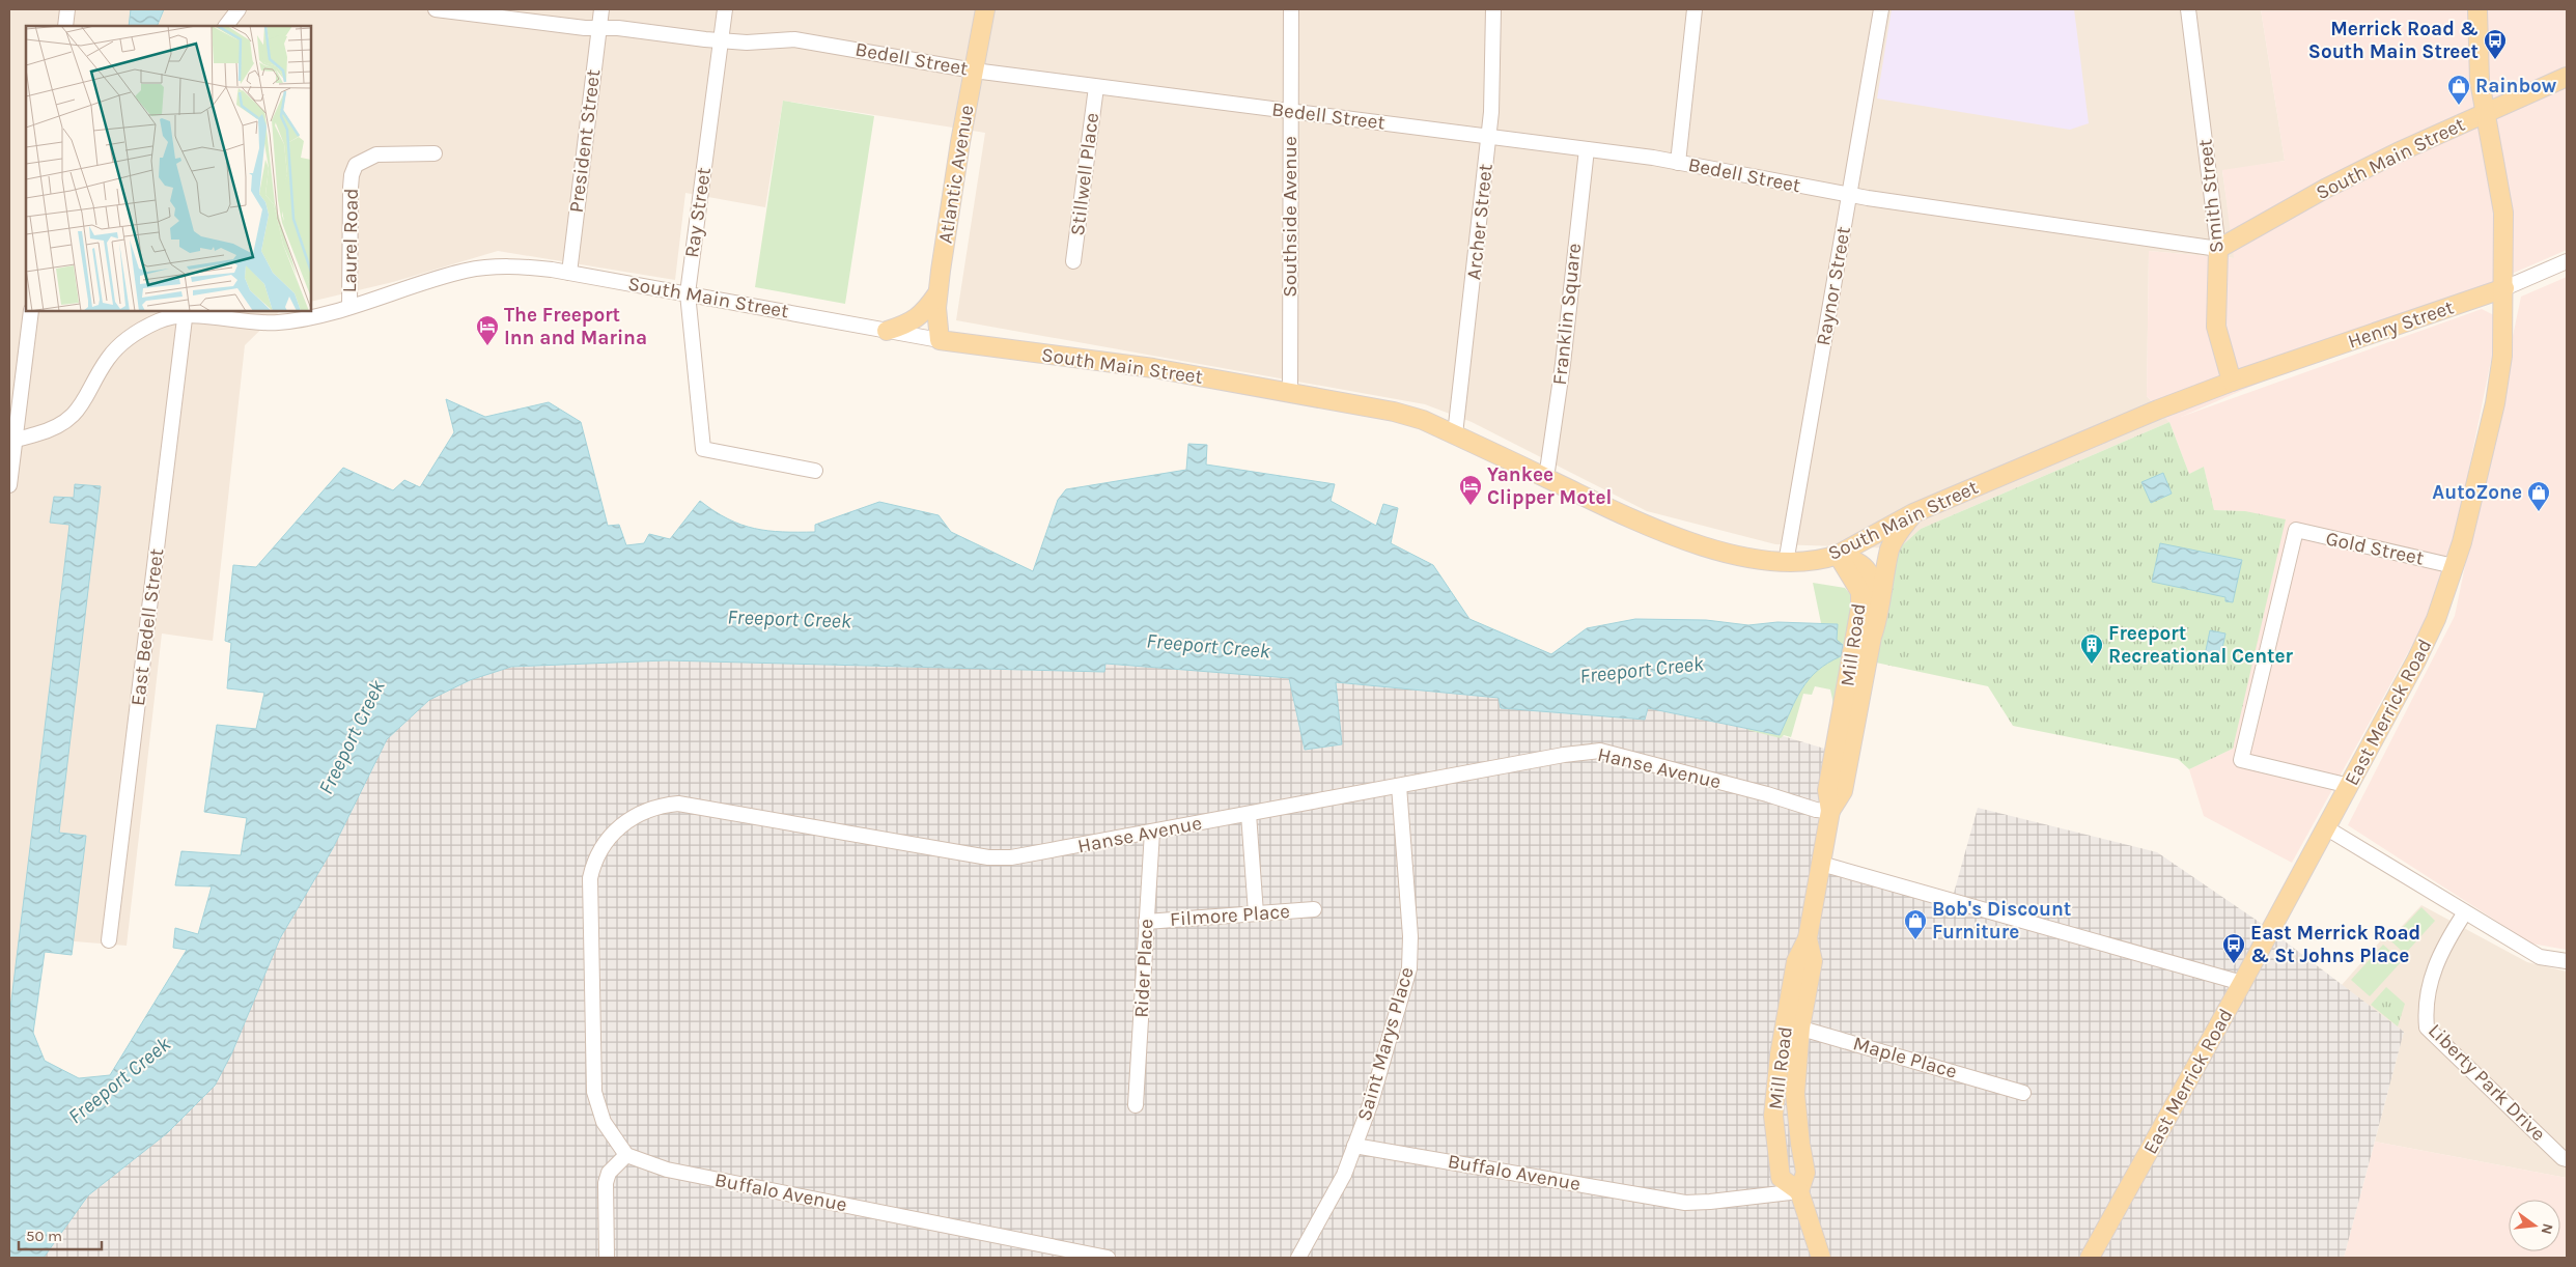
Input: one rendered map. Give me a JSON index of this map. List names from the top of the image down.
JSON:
{
  "streets": {
    "main road": [
      "South Main Street",
      "Atlantic Avenue",
      "Smith Street",
      "Henry Street",
      "Mill Road",
      "East Merrick Road"
    ],
    "street": [
      "Bedell Street",
      "President Street",
      "Stillwell Place",
      "Ray Street",
      "Southside Avenue",
      "Archer Street",
      "Laurel Road",
      "Raynor Street",
      "Franklin Square",
      "Gold Street",
      "East Bedell Street",
      "Hanse Avenue",
      "Filmore Place",
      "Rider Place",
      "Saint Marys Place",
      "Maple Place",
      "Liberty Park Drive",
      "Buffalo Avenue"
    ]
  },
  "crossings": [
    ["Bedell Street", "President Street"],
    ["Bedell Street", "South Main Street"],
    ["Bedell Street", "Atlantic Avenue"],
    ["Bedell Street", "Stillwell Place"],
    ["Bedell Street", "Smith Street"],
    ["Bedell Street", "Ray Street"],
    ["Bedell Street", "Southside Avenue"],
    ["Bedell Street", "Archer Street"],
    ["Bedell Street", "Raynor Street"],
    ["Bedell Street", "Franklin Square"],
    ["President Street", "South Main Street"],
    ["South Main Street", "Atlantic Avenue"],
    ["South Main Street", "Smith Street"],
    ["South Main Street", "Ray Street"],
    ["South Main Street", "Southside Avenue"],
    ["South Main Street", "Archer Street"],
    ["South Main Street", "Laurel Road"],
    ["South Main Street", "Raynor Street"],
    ["South Main Street", "Franklin Square"],
    ["South Main Street", "Henry Street"],
    ["South Main Street", "East Bedell Street"],
    ["South Main Street", "Mill Road"],
    ["South Main Street", "East Merrick Road"],
    ["Smith Street", "Henry Street"],
    ["Henry Street", "East Merrick Road"],
    ["Gold Street", "East Merrick Road"],
    ["Mill Road", "Hanse Avenue"],
    ["Mill Road", "Maple Place"],
    ["Mill Road", "Buffalo Avenue"],
    ["Hanse Avenue", "Rider Place"],
    ["Hanse Avenue", "Saint Marys Place"],
    ["Hanse Avenue", "Buffalo Avenue"],
    ["Filmore Place", "Rider Place"],
    ["Saint Marys Place", "Buffalo Avenue"]
  ],
  "water": ["Freeport Creek"],
  "places": {
    "bus stop": ["Merrick Road & South Main Street", "East Merrick Road & St Johns Place"],
    "shop": ["Rainbow", "AutoZone", "Bob's Discount Furniture"],
    "hotel": ["The Freeport Inn and Marina", "Yankee Clipper Motel"],
    "building": ["Freeport Recreational Center"]
  },
  "scale_bar": "50 m",
  "north": "right"
}
